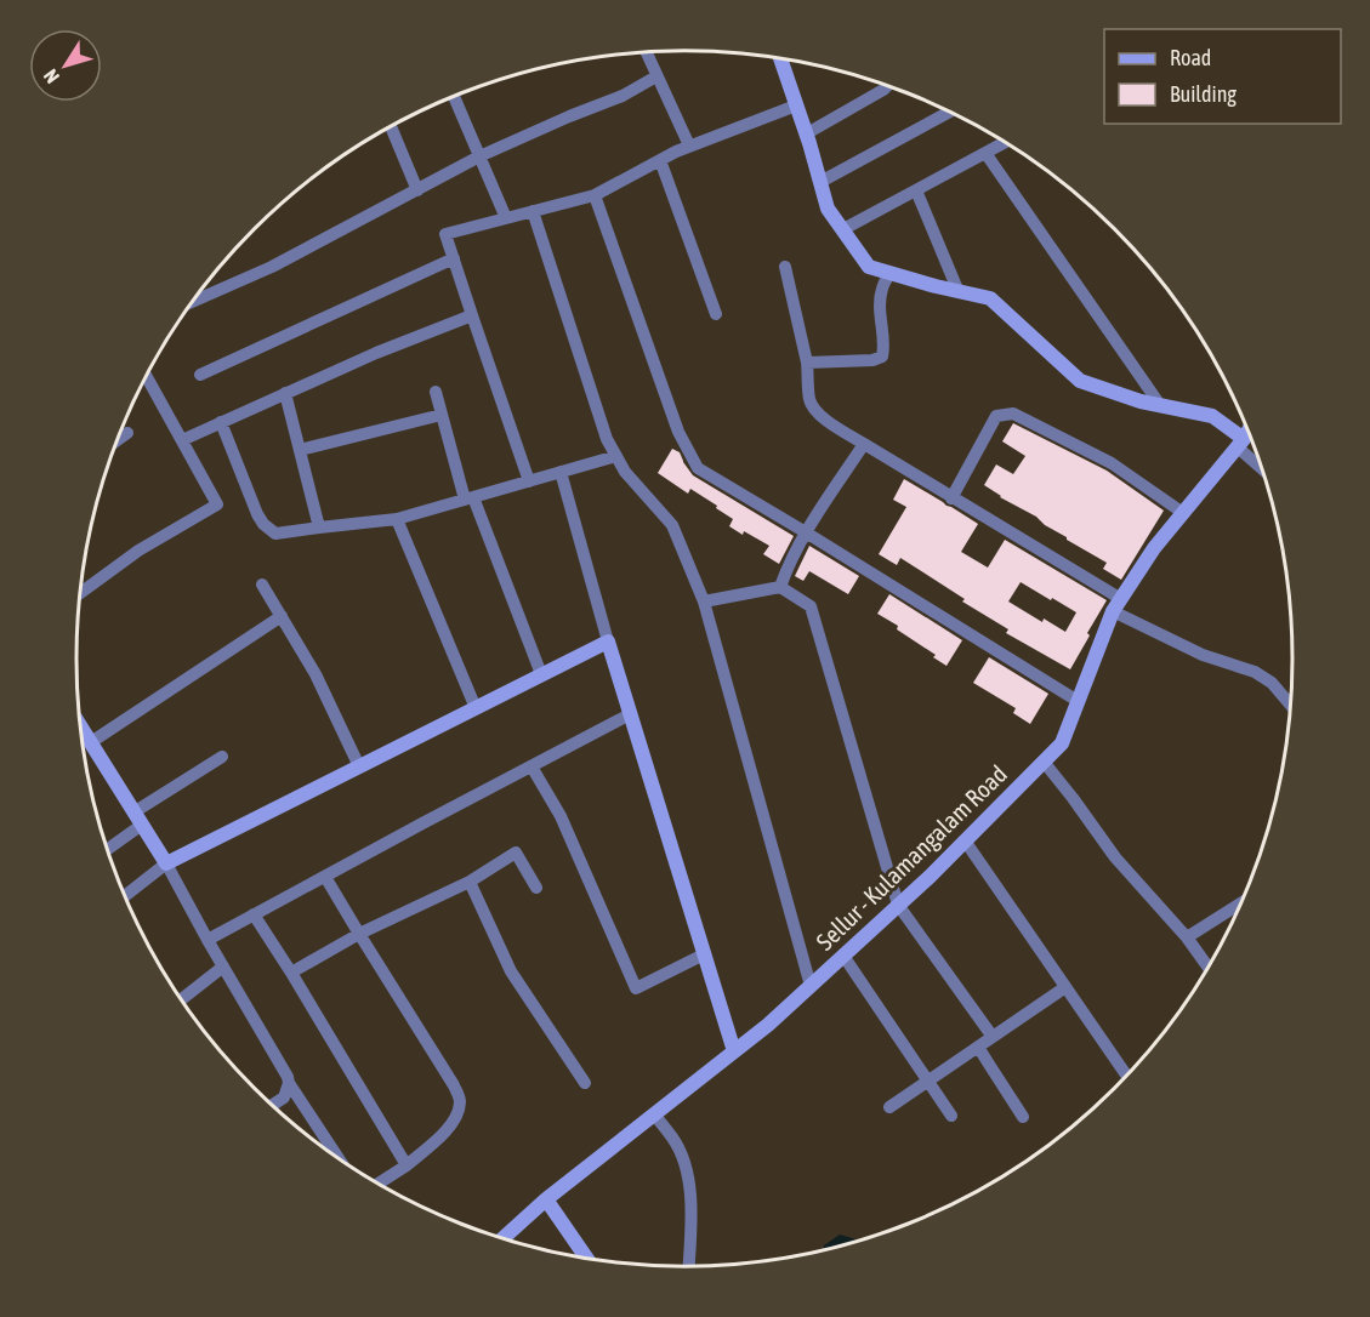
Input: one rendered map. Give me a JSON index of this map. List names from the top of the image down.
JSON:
{
  "streets": {
    "street": ["Sellur - Kulamangalam Road"]
  },
  "legend": ["Road", "Building"],
  "north": "bottom left"
}
